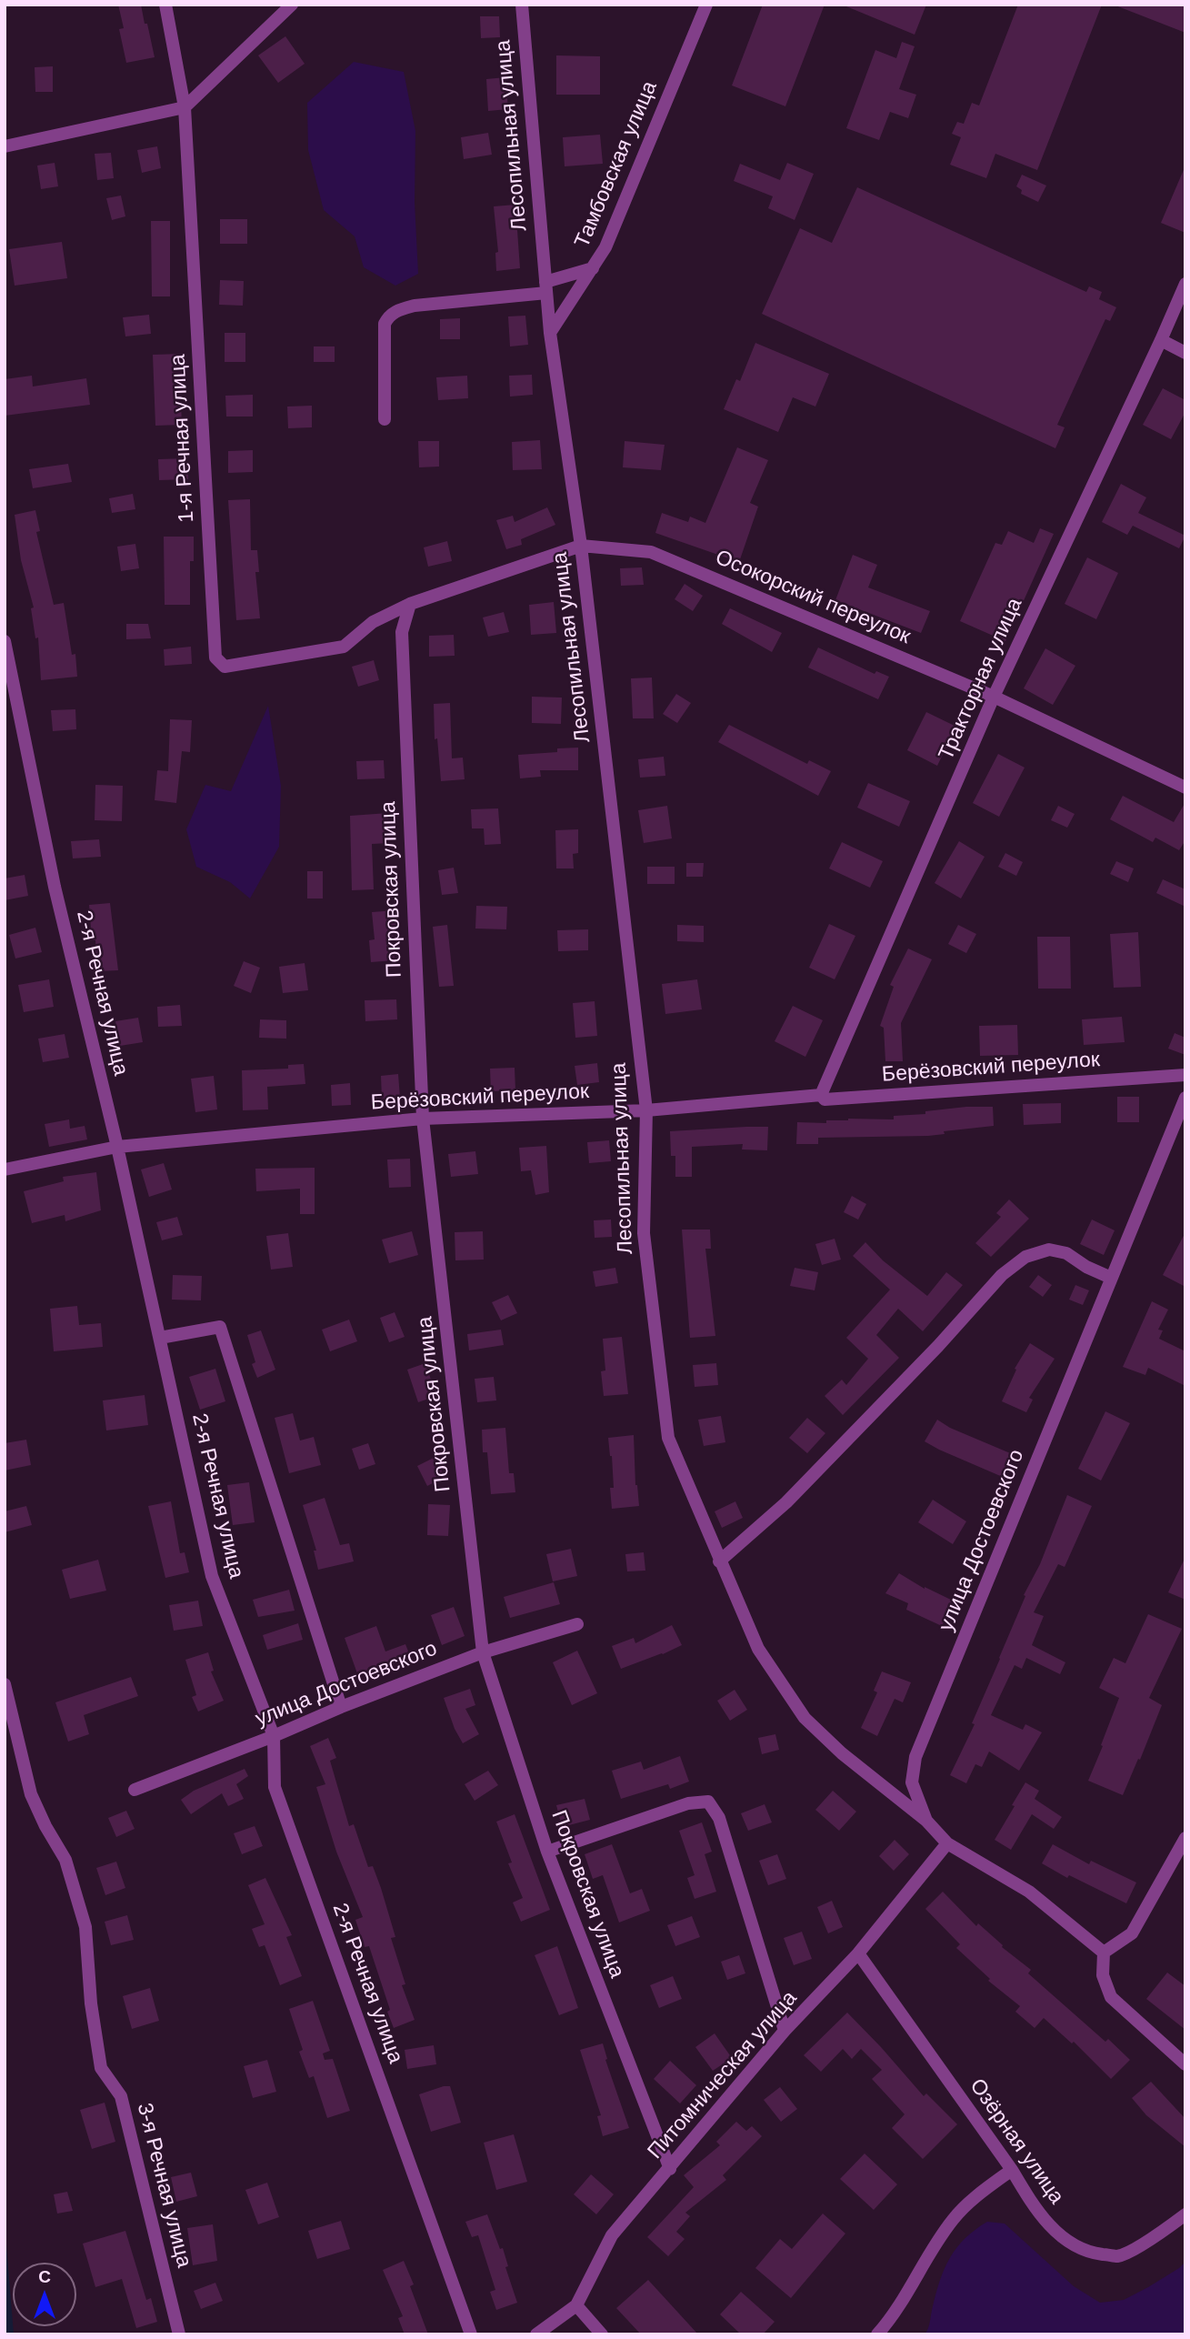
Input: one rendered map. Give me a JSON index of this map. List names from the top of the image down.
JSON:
{
  "streets": {
    "street": [
      "Лесопильная улица",
      "Тамбовская улица",
      "1-я Речная улица",
      "Осокорский переулок",
      "Тракторная улица",
      "Покровская улица",
      "2-я Речная улица",
      "Берёзовский переулок",
      "улица Достоевского",
      "Питомническая улица",
      "Озёрная улица",
      "3-я Речная улица"
    ]
  },
  "crossings": [
    ["Лесопильная улица", "Тамбовская улица"],
    ["Лесопильная улица", "Осокорский переулок"],
    ["Лесопильная улица", "Берёзовский переулок"],
    ["Лесопильная улица", "улица Достоевского"],
    ["Лесопильная улица", "Питомническая улица"],
    ["1-я Речная улица", "Осокорский переулок"],
    ["1-я Речная улица", "Покровская улица"],
    ["Осокорский переулок", "Тракторная улица"],
    ["Осокорский переулок", "Покровская улица"],
    ["Тракторная улица", "Берёзовский переулок"],
    ["Покровская улица", "Берёзовский переулок"],
    ["Покровская улица", "улица Достоевского"],
    ["Покровская улица", "Питомническая улица"],
    ["2-я Речная улица", "Берёзовский переулок"],
    ["2-я Речная улица", "улица Достоевского"],
    ["Питомническая улица", "Озёрная улица"]
  ],
  "north": "top"
}
